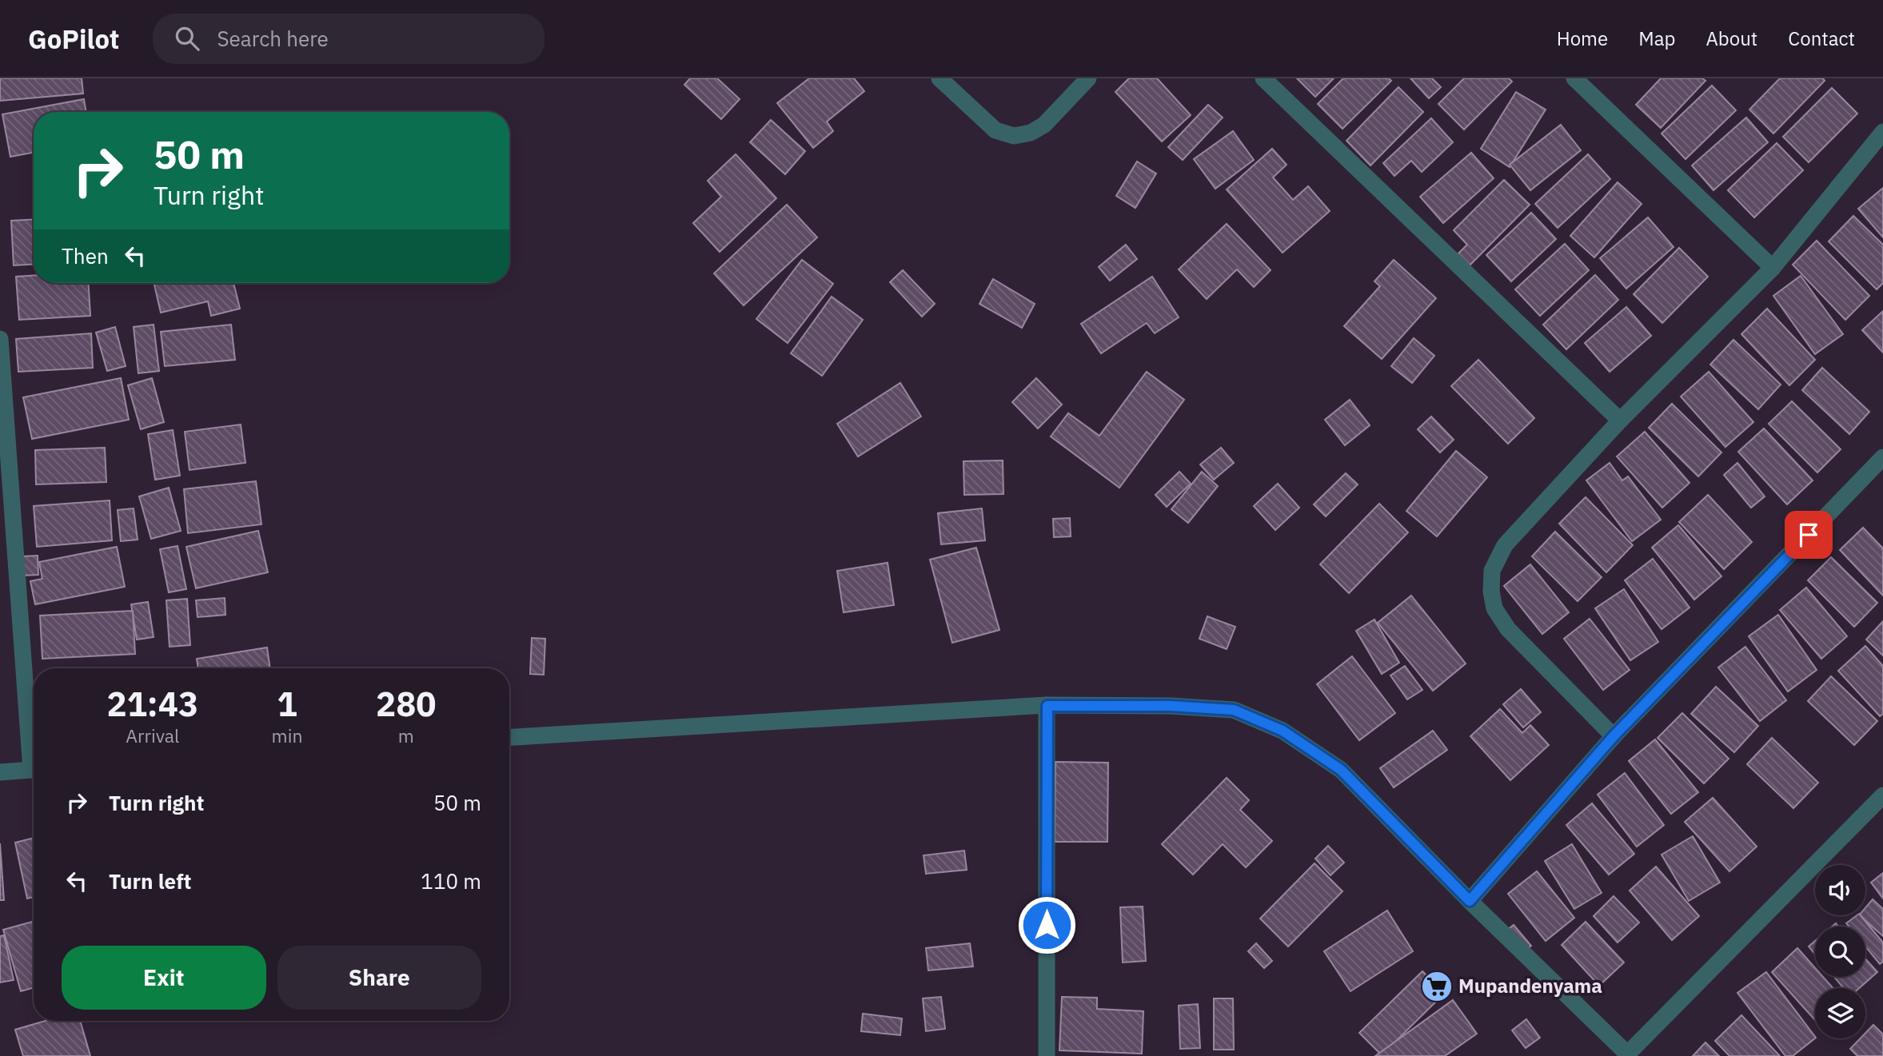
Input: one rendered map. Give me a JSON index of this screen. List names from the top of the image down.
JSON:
{
  "places": {
    "supermarket": ["Mupandenyama"]
  },
  "page": {
    "header": "GoPilot",
    "search": "Search here",
    "nav": [
      "Home",
      "Map",
      "About",
      "Contact"
    ],
    "turn": ["50 m", "Turn right"],
    "then": "Then",
    "eta": [
      "21:43",
      "Arrival",
      "1",
      "min",
      "280",
      "m"
    ],
    "list": [
      {
        "name": "Turn right",
        "value": "50 m"
      },
      {
        "name": "Turn left",
        "value": "110 m"
      }
    ],
    "buttons": ["Exit", "Share"]
  }
}
